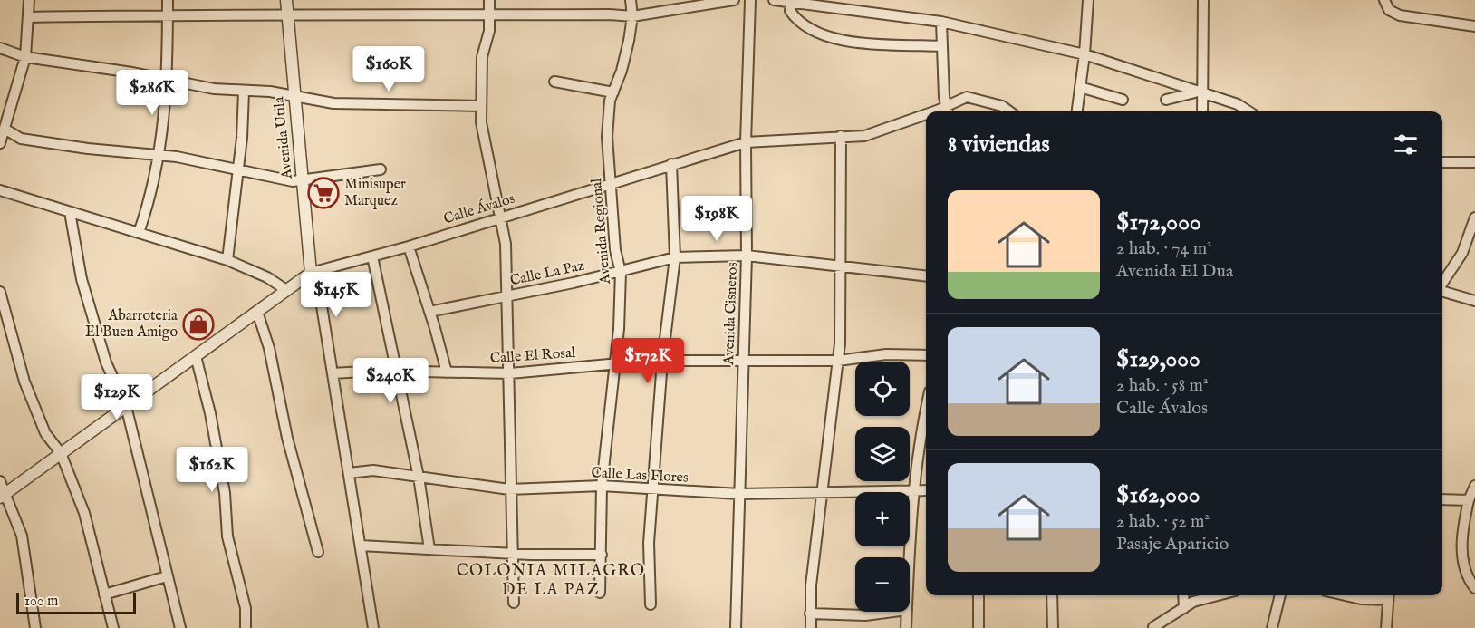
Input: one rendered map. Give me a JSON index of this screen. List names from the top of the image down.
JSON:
{
  "streets": {
    "street": [
      "Avenida Utila",
      "Calle Ávalos",
      "Avenida Regional",
      "Calle La Paz",
      "Avenida Cisneros",
      "Calle El Rosal",
      "Calle Las Flores"
    ]
  },
  "crossings": [
    ["Avenida Utila", "Calle Ávalos"],
    ["Calle Ávalos", "Avenida Regional"],
    ["Calle Ávalos", "Avenida Cisneros"],
    ["Avenida Regional", "Calle La Paz"],
    ["Avenida Regional", "Calle El Rosal"],
    ["Avenida Regional", "Calle Las Flores"],
    ["Calle La Paz", "Avenida Cisneros"],
    ["Avenida Cisneros", "Calle El Rosal"],
    ["Avenida Cisneros", "Calle Las Flores"]
  ],
  "districts": ["COLONIA MILAGRO DE LA PAZ"],
  "places": {
    "supermarket": ["Minisuper Marquez"],
    "shop": ["Abarroteria El Buen Amigo"]
  },
  "scale_bar": "100 m",
  "page": {
    "price": [
      "$160K",
      "$286K",
      "$198K",
      "$145K",
      "$172K",
      "$240K",
      "$129K",
      "$162K"
    ],
    "heading": "8 viviendas",
    "list": [
      {
        "name": "$172,000",
        "note": "2 hab. · 74 m² · Avenida El Dua"
      },
      {
        "name": "$129,000",
        "note": "2 hab. · 58 m² · Calle Ávalos"
      },
      {
        "name": "$162,000",
        "note": "2 hab. · 52 m² · Pasaje Aparicio"
      }
    ],
    "map_buttons": ["+", "−"],
    "scale": "100 m"
  }
}
